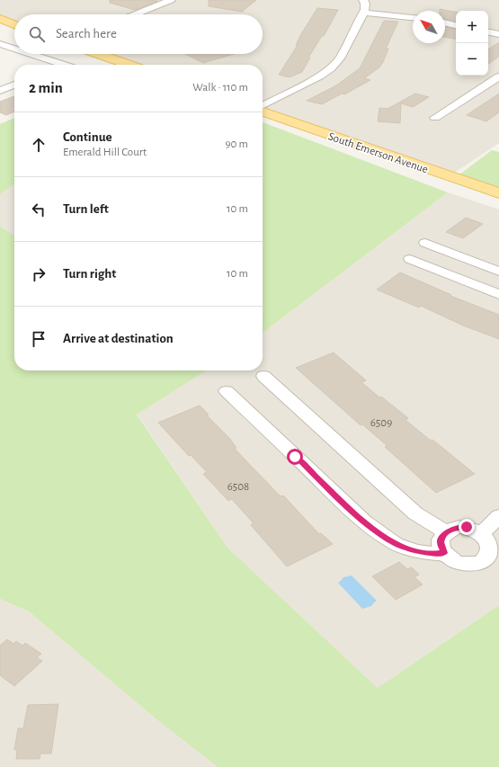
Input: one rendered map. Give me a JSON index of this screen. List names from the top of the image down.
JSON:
{
  "streets": {
    "main road": ["South Emerson Avenue"]
  },
  "house_numbers": ["6509", "6508"],
  "north": "top left",
  "page": {
    "map_buttons": ["+", "−"],
    "search": "Search here",
    "heading": ["2 min", "Walk · 110 m"],
    "list": [
      ["Continue", "Emerald Hill Court", "90 m"],
      ["Turn left", "10 m"],
      ["Turn right", "10 m"],
      "Arrive at destination"
    ]
  }
}
